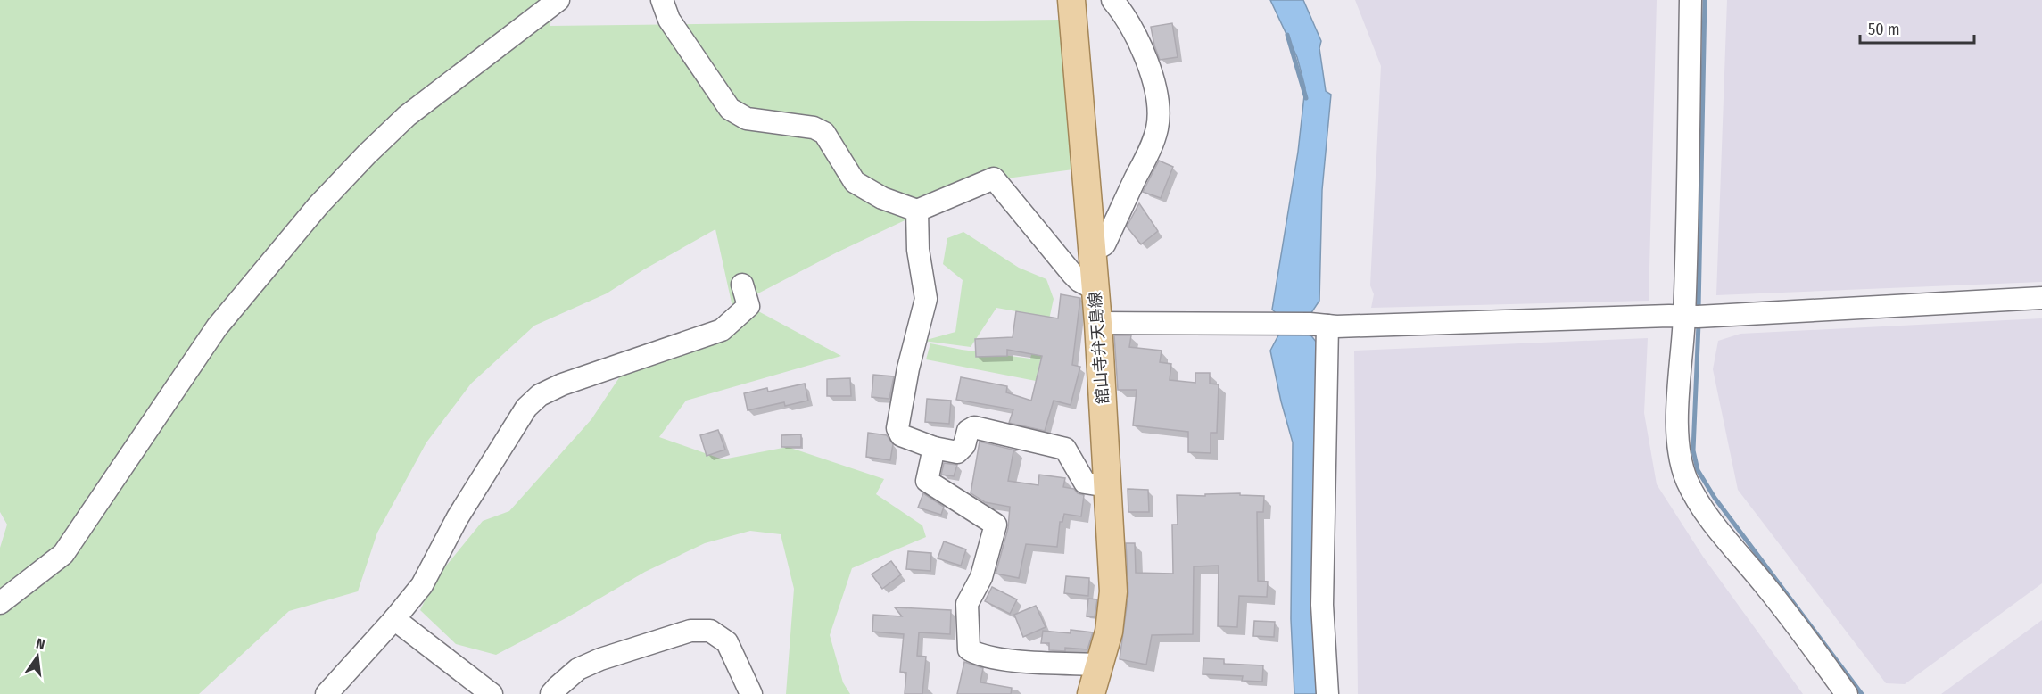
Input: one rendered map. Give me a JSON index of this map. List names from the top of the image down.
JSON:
{
  "streets": {
    "main road": ["舘山寺弁天島線"]
  },
  "scale_bar": "50 m",
  "north": "top"
}
